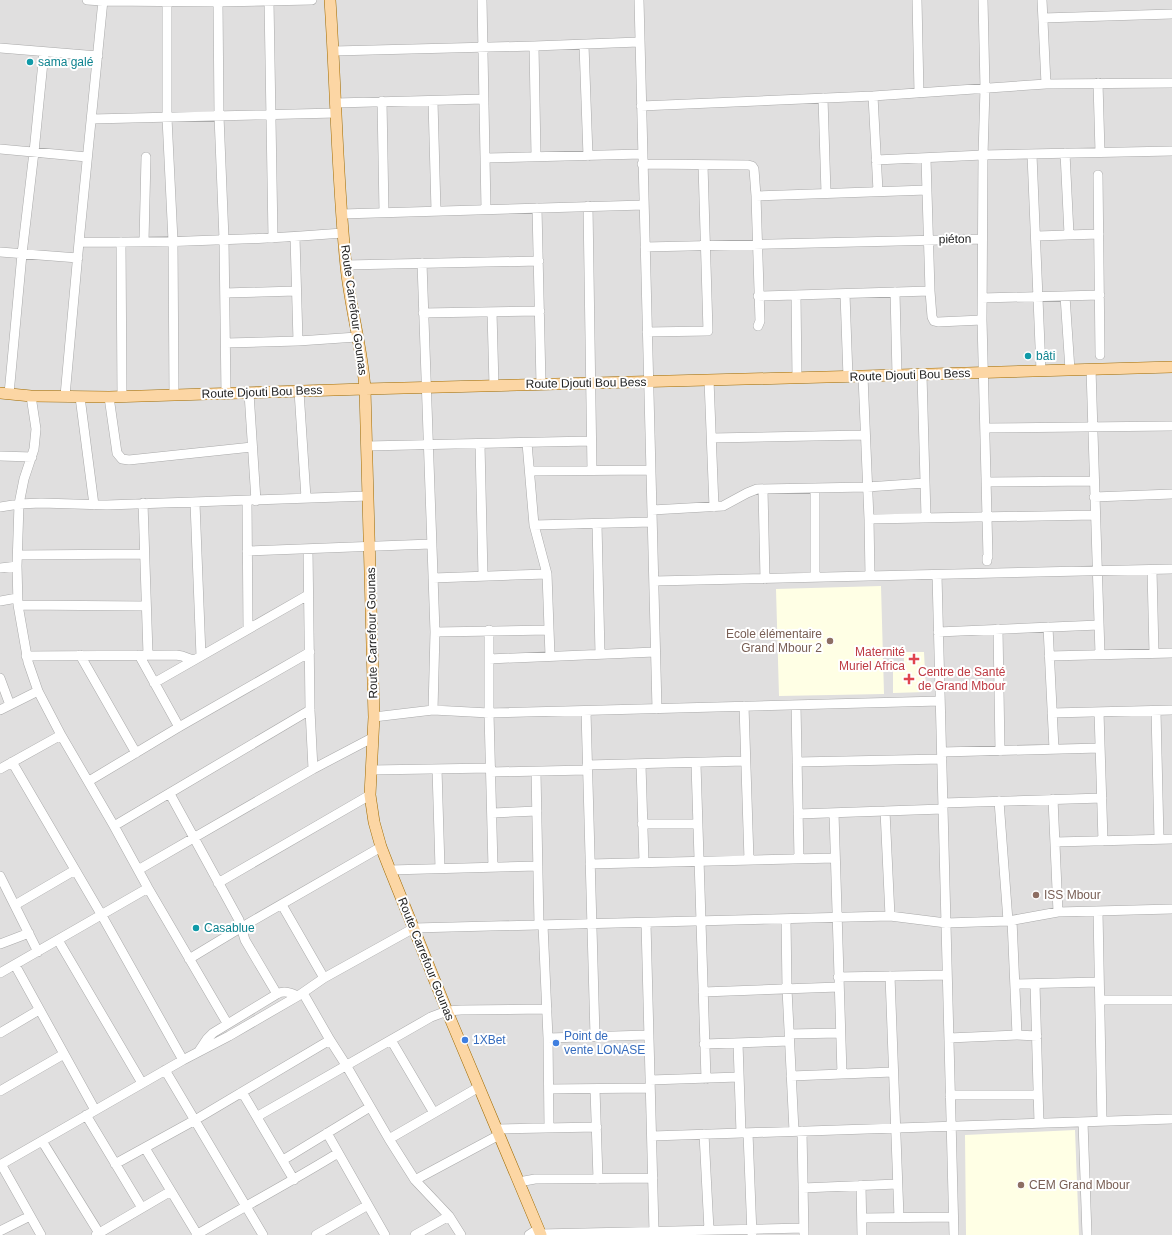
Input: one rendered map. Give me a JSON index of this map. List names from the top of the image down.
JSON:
{
  "streets": {
    "main road": ["Route Carrefour Gounas", "Route Djouti Bou Bess"],
    "street": ["piéton"]
  },
  "crossings": [
    ["Route Carrefour Gounas", "Route Djouti Bou Bess"]
  ],
  "places": {
    "other": [
      "sama galé",
      "bâti",
      "Ecole élémentaire Grand Mbour 2",
      "ISS Mbour",
      "Casablue",
      "1XBet",
      "Point de vente LONASE",
      "CEM Grand Mbour"
    ],
    "health": ["Maternité Muriel Africa", "Centre de Santé de Grand Mbour"]
  }
}
